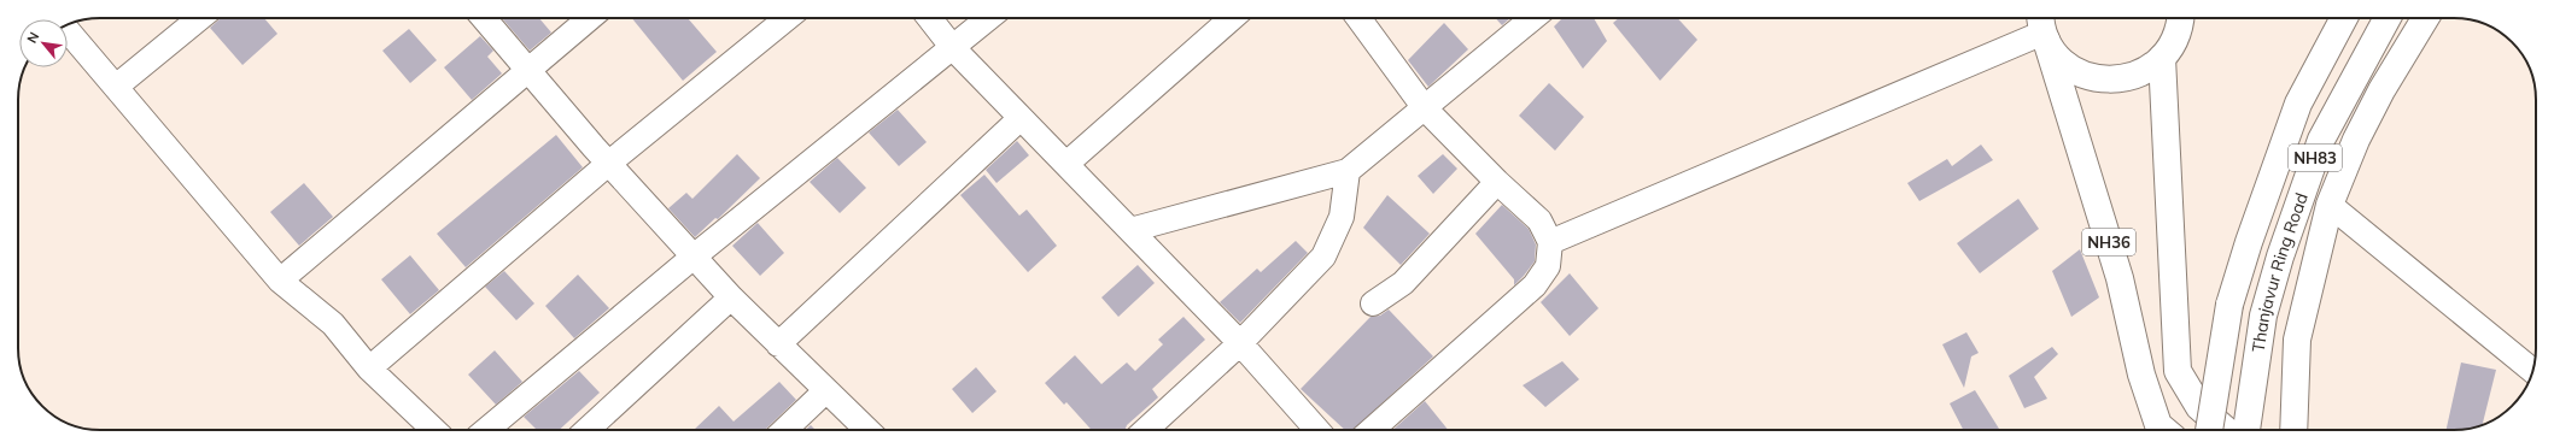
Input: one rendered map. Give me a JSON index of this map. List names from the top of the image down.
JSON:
{
  "streets": {
    "highway": ["NH83", "NH36", "Thanjavur Ring Road"]
  },
  "north": "top left"
}
